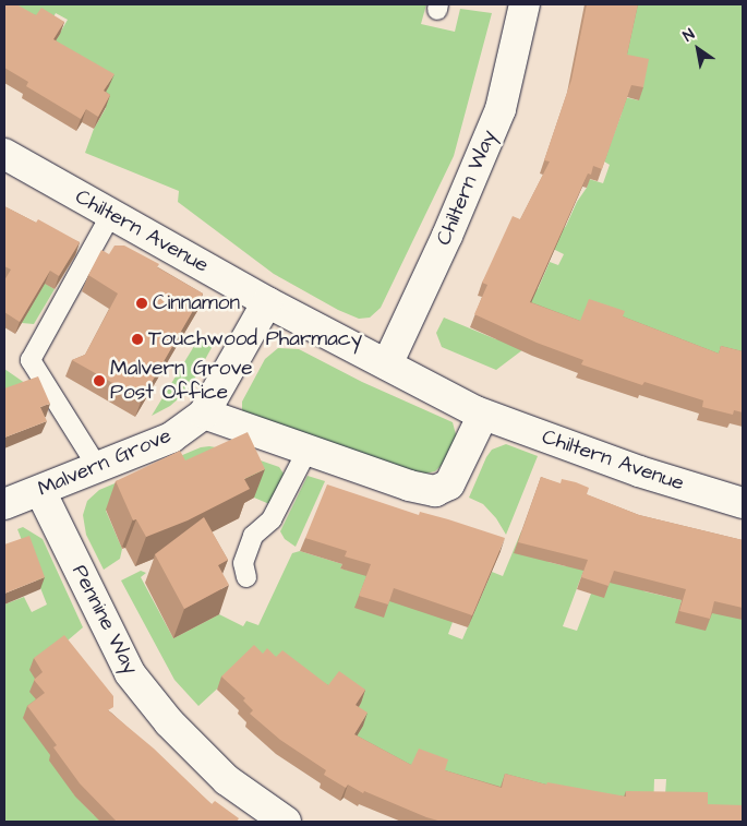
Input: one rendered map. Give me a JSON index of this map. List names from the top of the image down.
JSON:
{
  "streets": {
    "street": [
      "Chiltern Way",
      "Chiltern Avenue",
      "Malvern Grove",
      "Pennine Way"
    ]
  },
  "crossings": [
    ["Chiltern Way", "Chiltern Avenue"],
    ["Chiltern Avenue", "Malvern Grove"],
    ["Malvern Grove", "Pennine Way"]
  ],
  "places": ["Cinnamon", "Touchwood Pharmacy", "Malvern Grove Post Office"],
  "north": "top left"
}
